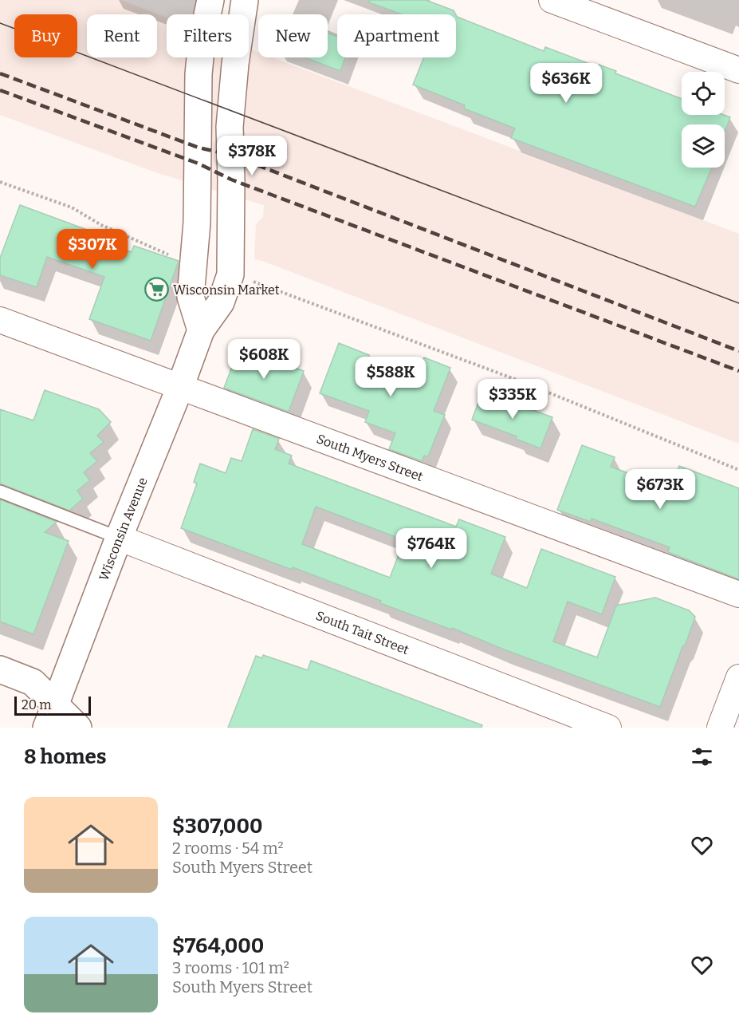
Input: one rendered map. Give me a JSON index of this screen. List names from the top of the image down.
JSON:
{
  "streets": {
    "main road": ["Wisconsin Avenue"],
    "street": ["South Myers Street", "South Tait Street"]
  },
  "crossings": [
    ["South Myers Street", "Wisconsin Avenue"],
    ["Wisconsin Avenue", "South Tait Street"]
  ],
  "places": {
    "supermarket": ["Wisconsin Market"]
  },
  "scale_bar": "20 m",
  "page": {
    "chip": [
      "Buy",
      "Rent",
      "Filters",
      "New",
      "Apartment"
    ],
    "price": [
      "$636K",
      "$378K",
      "$307K",
      "$608K",
      "$588K",
      "$335K",
      "$673K",
      "$764K"
    ],
    "scale": "20 m",
    "heading": "8 homes",
    "list": [
      {
        "name": "$307,000",
        "note": "2 rooms · 54 m² · South Myers Street"
      },
      {
        "name": "$764,000",
        "note": "3 rooms · 101 m² · South Myers Street"
      }
    ]
  }
}
